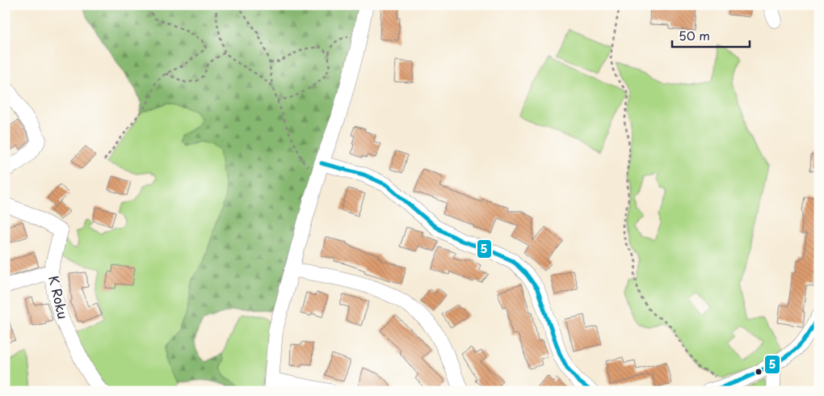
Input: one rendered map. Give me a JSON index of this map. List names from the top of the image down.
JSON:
{
  "streets": {
    "street": ["K Roku"]
  },
  "lines": ["transit line 5"],
  "scale_bar": "50 m"
}
